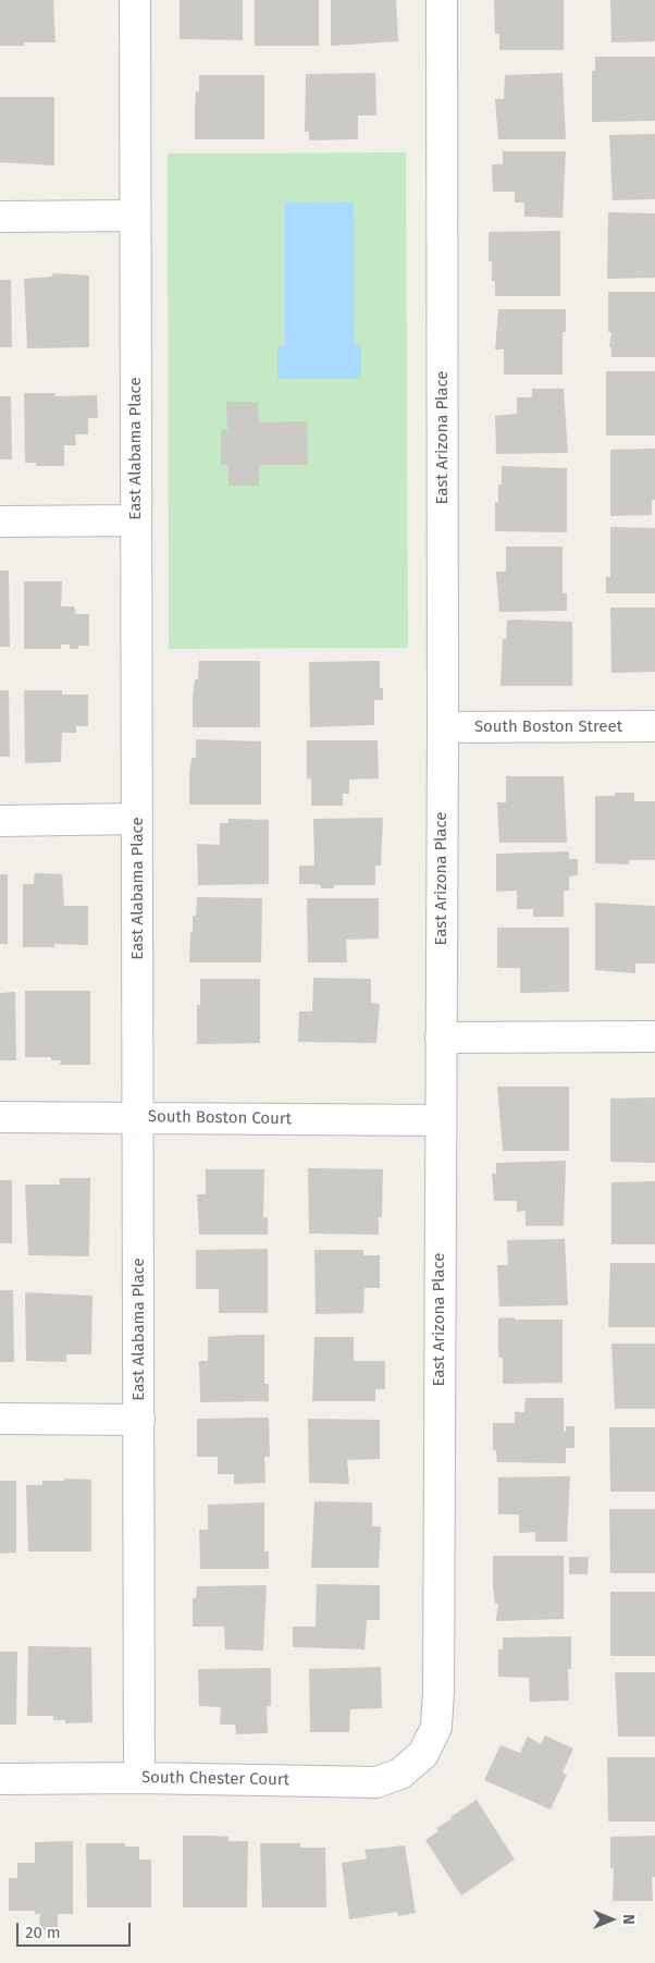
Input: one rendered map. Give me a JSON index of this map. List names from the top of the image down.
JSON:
{
  "streets": {
    "street": [
      "East Arizona Place",
      "East Alabama Place",
      "South Boston Street",
      "South Boston Court",
      "South Chester Court"
    ]
  },
  "crossings": [
    ["East Arizona Place", "South Boston Street"],
    ["East Arizona Place", "South Boston Court"],
    ["East Arizona Place", "South Chester Court"],
    ["East Alabama Place", "South Boston Court"],
    ["East Alabama Place", "South Chester Court"]
  ],
  "scale_bar": "20 m",
  "north": "right"
}
